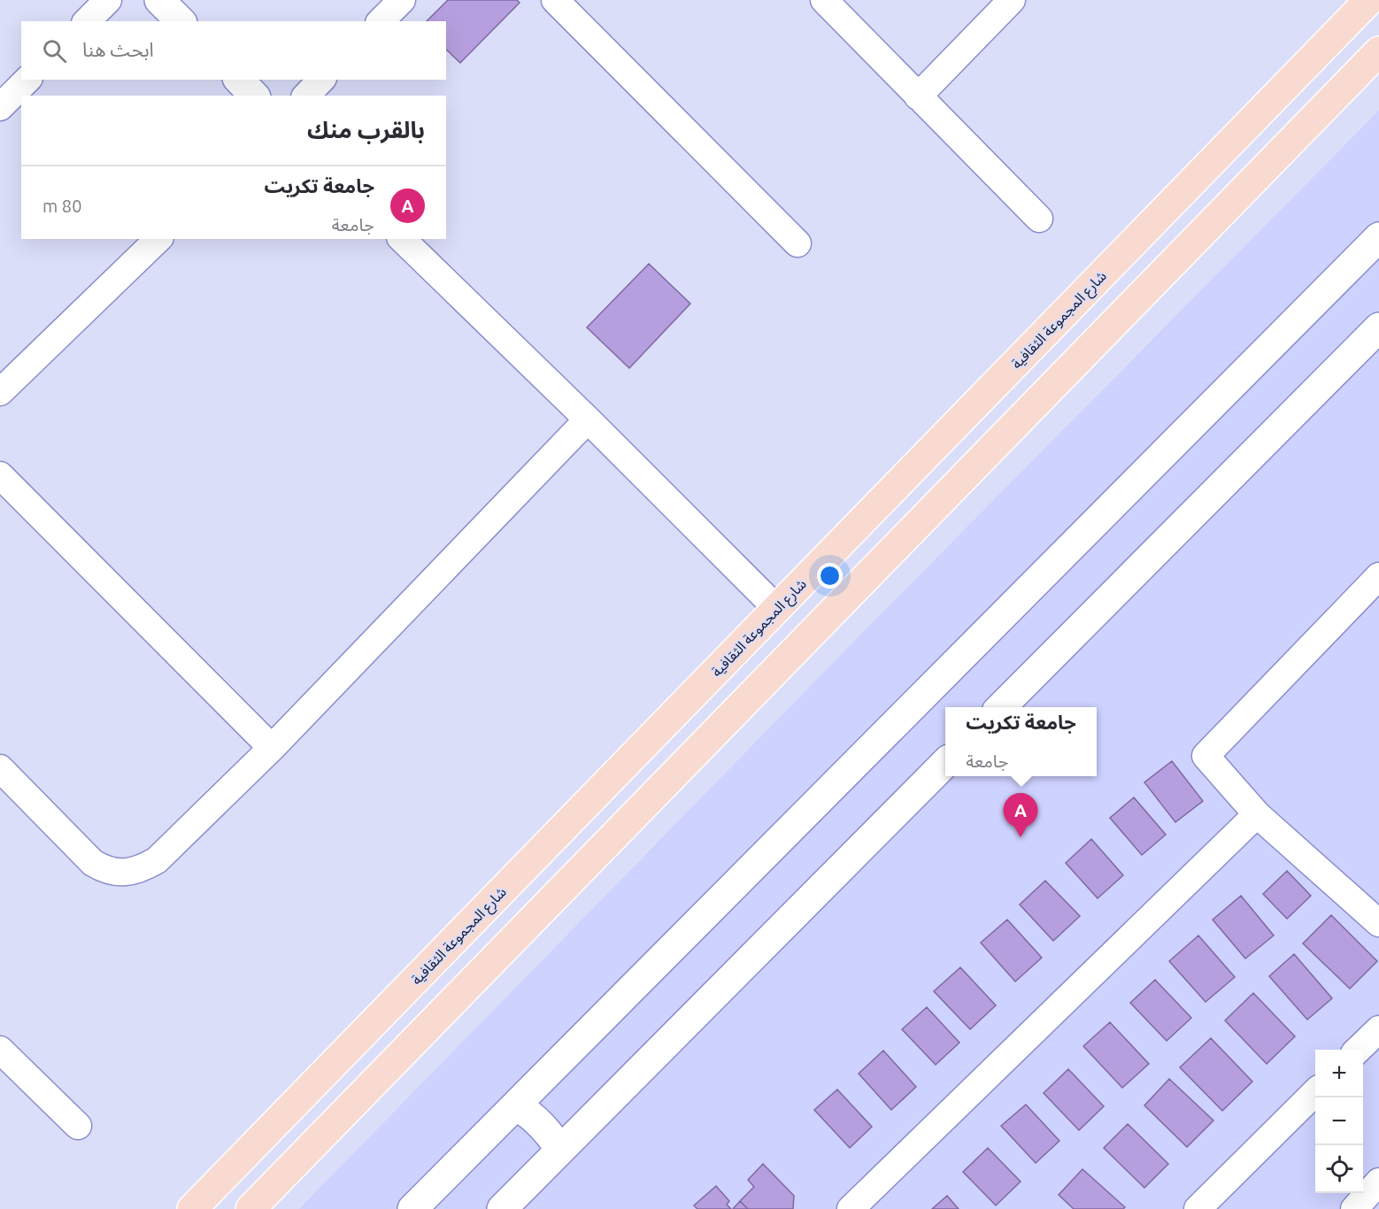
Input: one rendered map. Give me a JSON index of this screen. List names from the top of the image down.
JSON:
{
  "streets": {
    "main road": ["شارع المجموعة الثقافية"]
  },
  "page": {
    "search": "ابحث هنا",
    "heading": "بالقرب منك",
    "list": [
      {
        "mark": "A",
        "name": "جامعة تكريت",
        "note": "جامعة",
        "value": "80 m"
      }
    ],
    "popup": ["جامعة تكريت", "جامعة"],
    "pins": "A",
    "map_buttons": ["+", "−"]
  }
}
